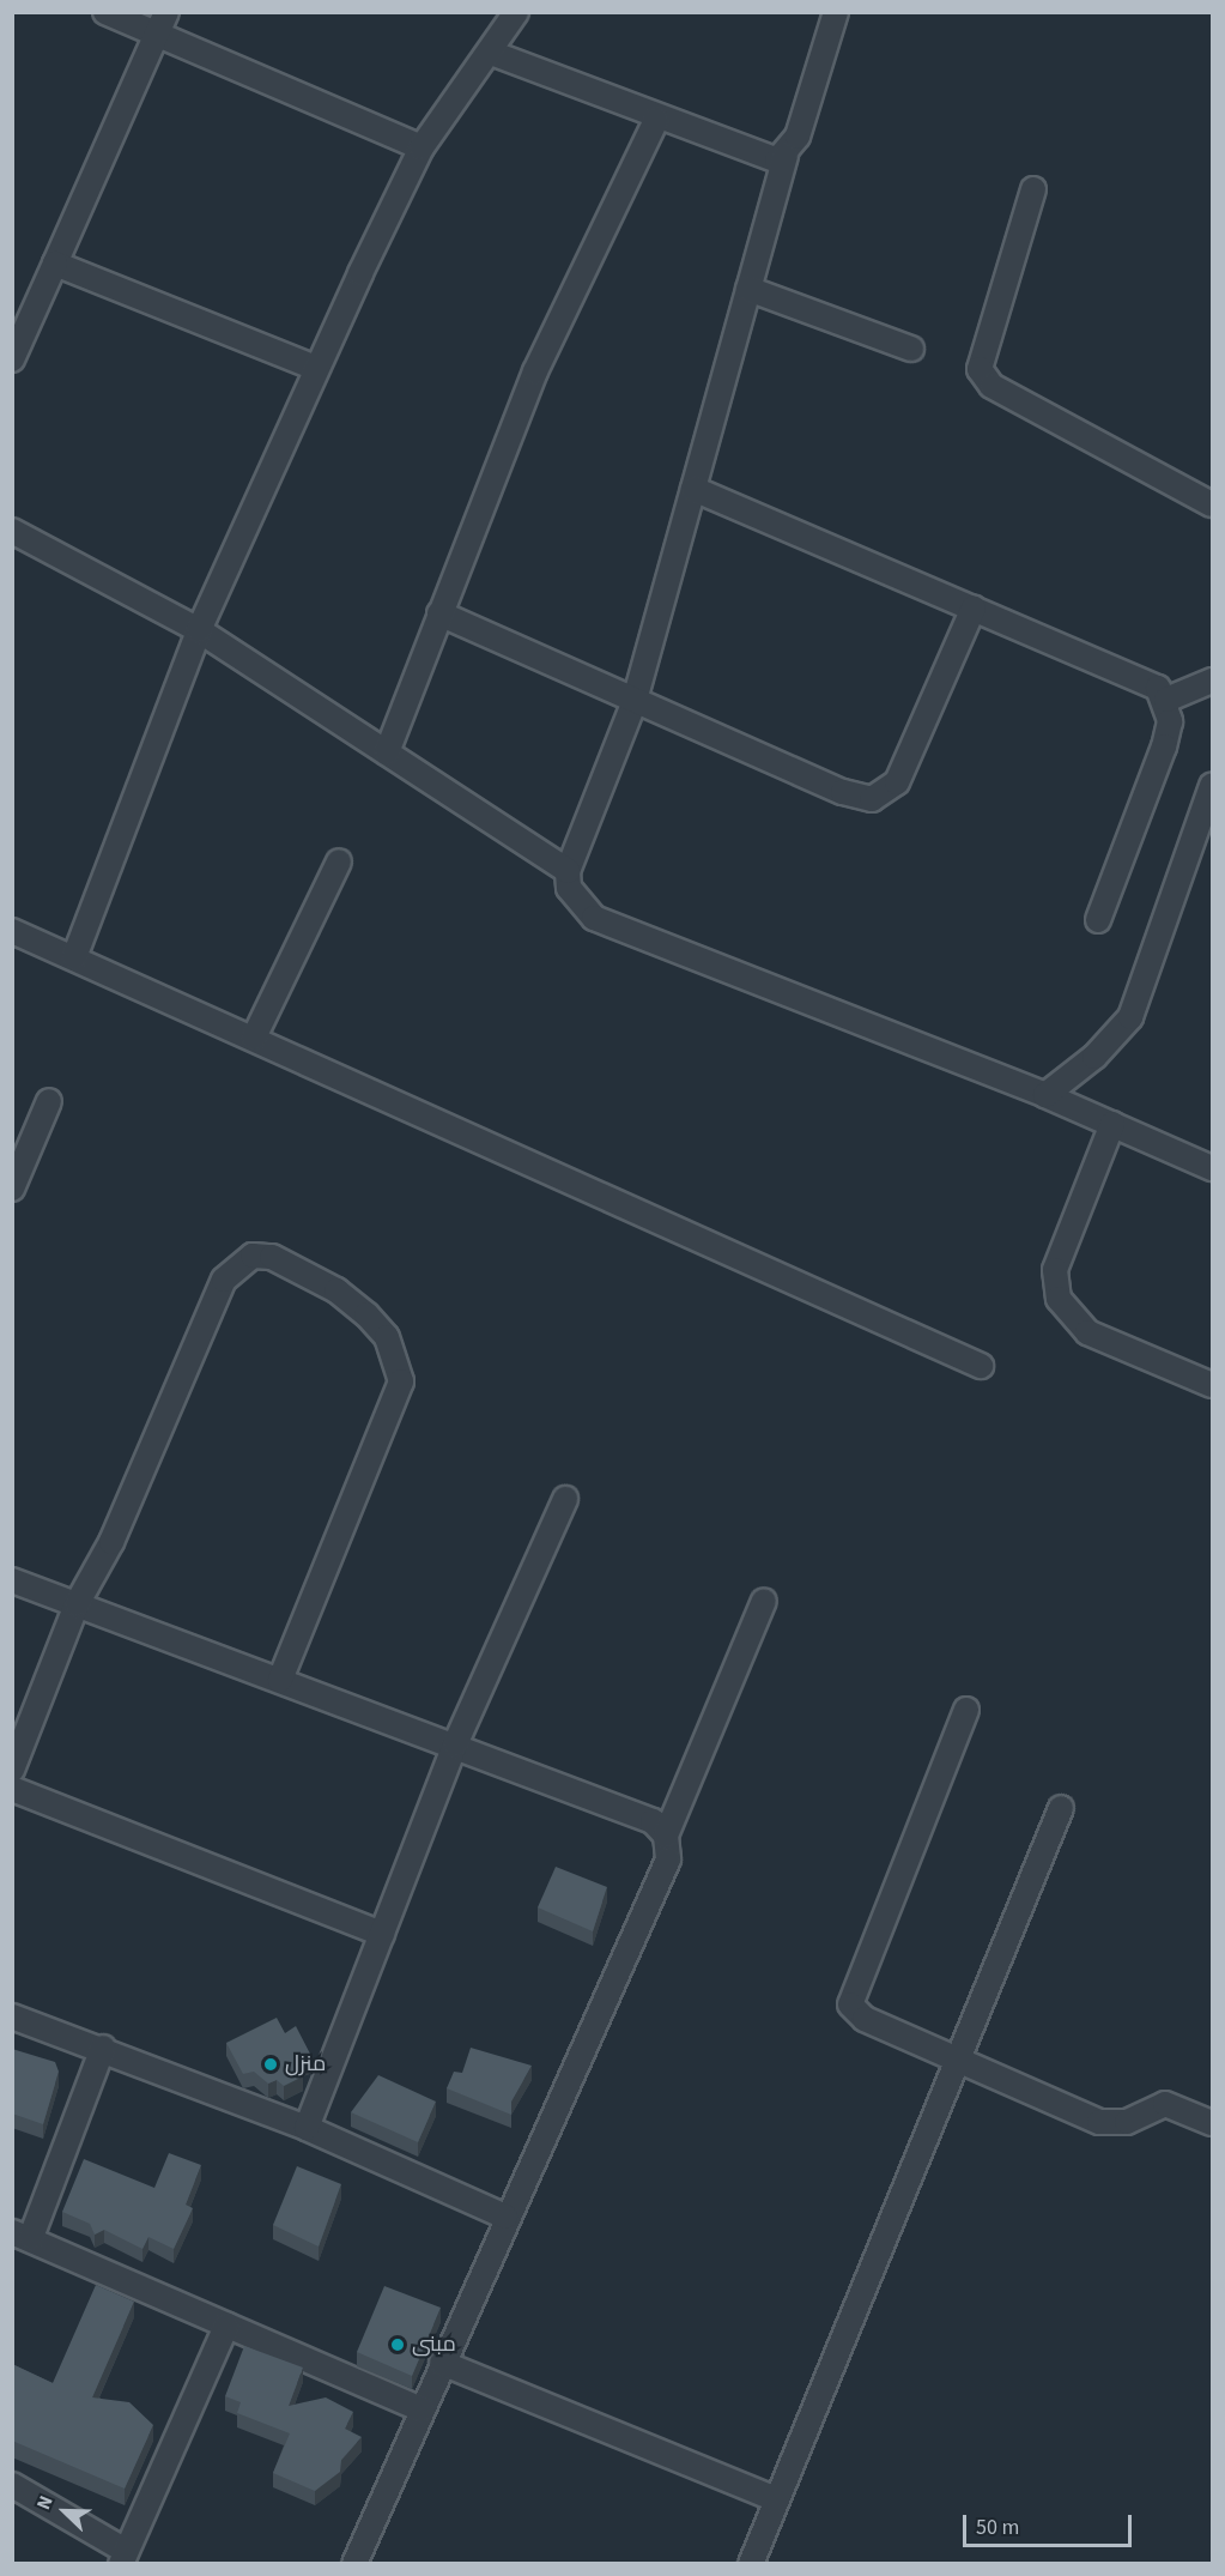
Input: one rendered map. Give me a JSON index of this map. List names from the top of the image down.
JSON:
{
  "places": ["منزل", "مبنى"],
  "scale_bar": "50 m",
  "north": "top left"
}
